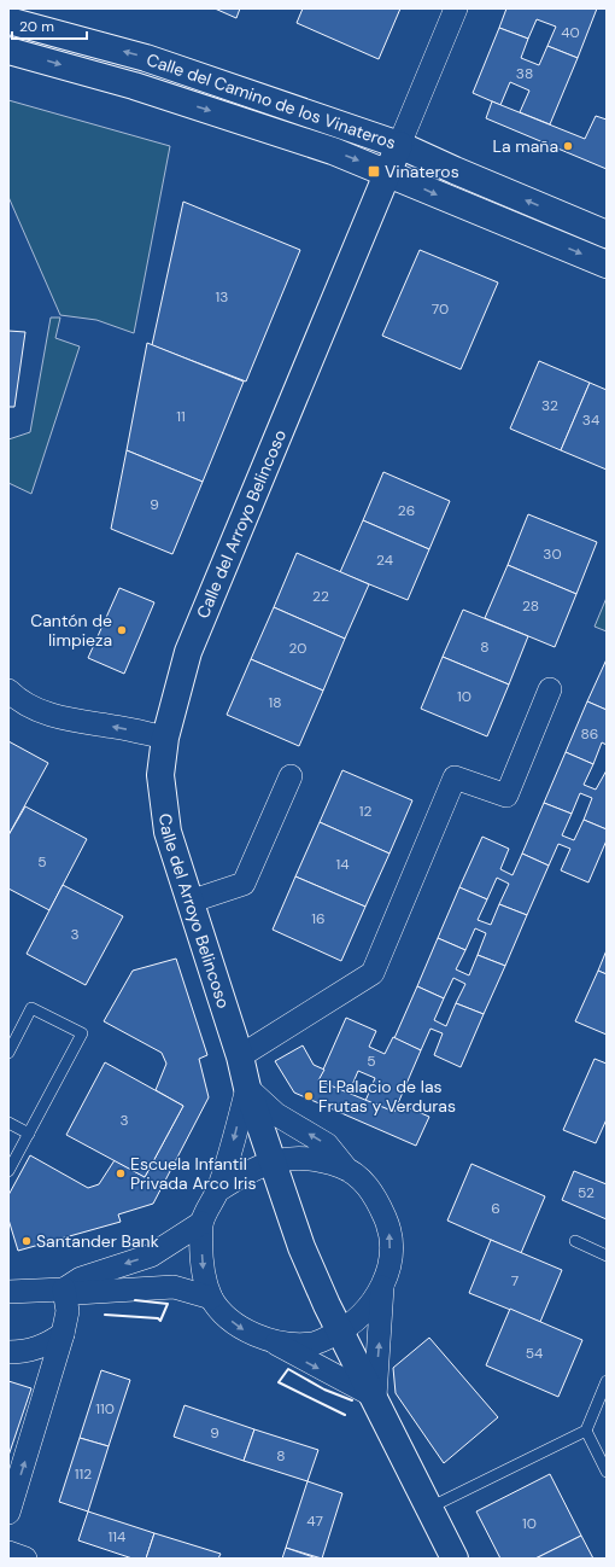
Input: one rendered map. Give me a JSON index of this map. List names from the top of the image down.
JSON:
{
  "streets": {
    "street": ["Calle del Camino de los Vinateros", "Calle del Arroyo Belincoso"]
  },
  "crossings": [
    ["Calle del Camino de los Vinateros", "Calle del Arroyo Belincoso"]
  ],
  "places": {
    "other": [
      "La maña",
      "Cantón de limpieza",
      "El Palacio de las Frutas y Verduras",
      "Escuela Infantil Privada Arco Iris",
      "Santander Bank"
    ],
    "transit": ["Vinateros"]
  },
  "house_numbers": [
    "40",
    "38",
    "13",
    "70",
    "32",
    "11",
    "34",
    "9",
    "26",
    "30",
    "24",
    "22",
    "28",
    "8",
    "20",
    "10",
    "18",
    "86",
    "12",
    "5",
    "14",
    "16",
    "3",
    "5",
    "3",
    "52",
    "6",
    "7",
    "54",
    "110",
    "9",
    "8",
    "112",
    "47",
    "10",
    "114"
  ],
  "scale_bar": "20 m"
}
